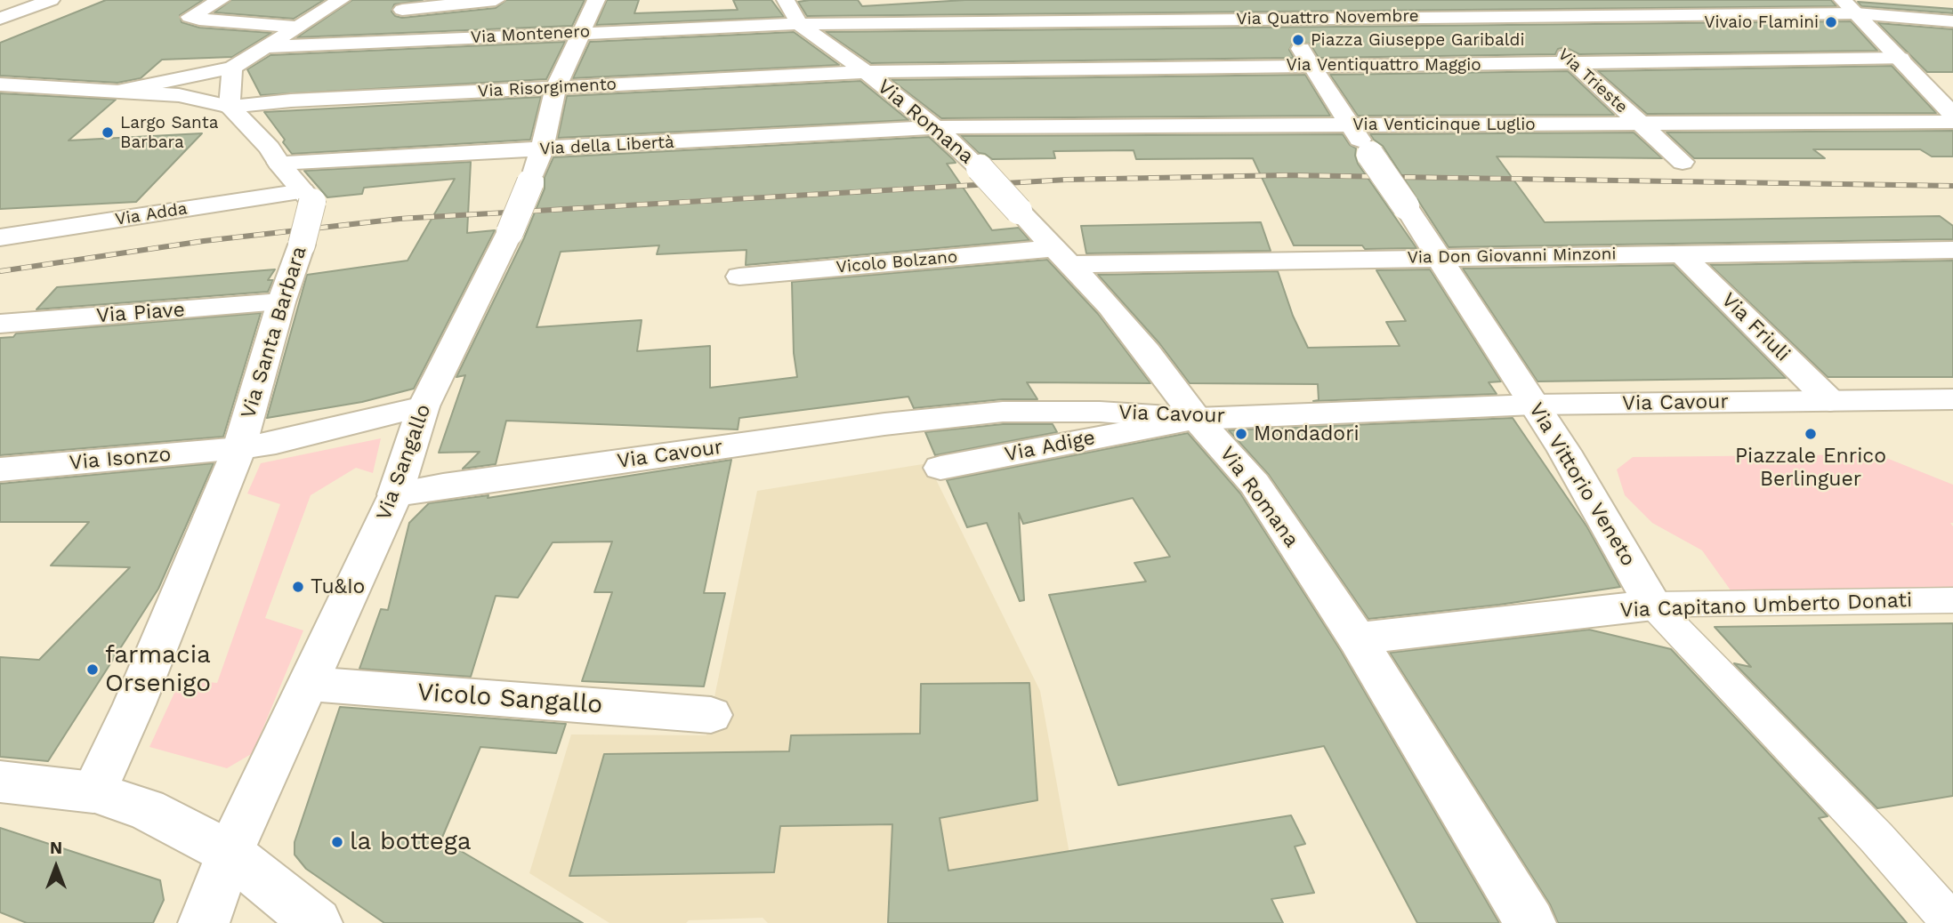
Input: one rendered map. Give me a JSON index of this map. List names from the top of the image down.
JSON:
{
  "streets": {
    "street": [
      "Via Quattro Novembre",
      "Via Montenero",
      "Via Ventiquattro Maggio",
      "Via Trieste",
      "Via Risorgimento",
      "Via Romana",
      "Via Venticinque Luglio",
      "Via della Libertà",
      "Via Adda",
      "Via Don Giovanni Minzoni",
      "Vicolo Bolzano",
      "Via Piave",
      "Via Friuli",
      "Via Santa Barbara",
      "Via Cavour",
      "Via Adige",
      "Via Isonzo",
      "Via Sangallo",
      "Via Vittorio Veneto",
      "Via Capitano Umberto Donati",
      "Vicolo Sangallo"
    ]
  },
  "crossings": [
    ["Via Quattro Novembre", "Via Montenero"],
    ["Via Quattro Novembre", "Via Trieste"],
    ["Via Quattro Novembre", "Via Romana"],
    ["Via Quattro Novembre", "Via Vittorio Veneto"],
    ["Via Montenero", "Via Romana"],
    ["Via Montenero", "Via Sangallo"],
    ["Via Ventiquattro Maggio", "Via Trieste"],
    ["Via Ventiquattro Maggio", "Via Risorgimento"],
    ["Via Ventiquattro Maggio", "Via Romana"],
    ["Via Ventiquattro Maggio", "Via Vittorio Veneto"],
    ["Via Trieste", "Via Venticinque Luglio"],
    ["Via Risorgimento", "Via Romana"],
    ["Via Risorgimento", "Via Sangallo"],
    ["Via Romana", "Via Venticinque Luglio"],
    ["Via Romana", "Via della Libertà"],
    ["Via Romana", "Via Don Giovanni Minzoni"],
    ["Via Romana", "Vicolo Bolzano"],
    ["Via Romana", "Via Cavour"],
    ["Via Romana", "Via Adige"],
    ["Via Romana", "Via Capitano Umberto Donati"],
    ["Via Venticinque Luglio", "Via della Libertà"],
    ["Via Venticinque Luglio", "Via Vittorio Veneto"],
    ["Via della Libertà", "Via Sangallo"],
    ["Via Adda", "Via Santa Barbara"],
    ["Via Don Giovanni Minzoni", "Vicolo Bolzano"],
    ["Via Don Giovanni Minzoni", "Via Friuli"],
    ["Via Don Giovanni Minzoni", "Via Vittorio Veneto"],
    ["Via Piave", "Via Santa Barbara"],
    ["Via Friuli", "Via Cavour"],
    ["Via Santa Barbara", "Via Isonzo"],
    ["Via Cavour", "Via Adige"],
    ["Via Cavour", "Via Sangallo"],
    ["Via Cavour", "Via Vittorio Veneto"],
    ["Via Isonzo", "Via Sangallo"],
    ["Via Sangallo", "Vicolo Sangallo"],
    ["Via Vittorio Veneto", "Via Capitano Umberto Donati"]
  ],
  "places": [
    "Vivaio Flamini",
    "Piazza Giuseppe Garibaldi",
    "Largo Santa Barbara",
    "Mondadori",
    "Piazzale Enrico Berlinguer",
    "Tu&Io",
    "farmacia Orsenigo",
    "la bottega"
  ],
  "north": "top"
}
